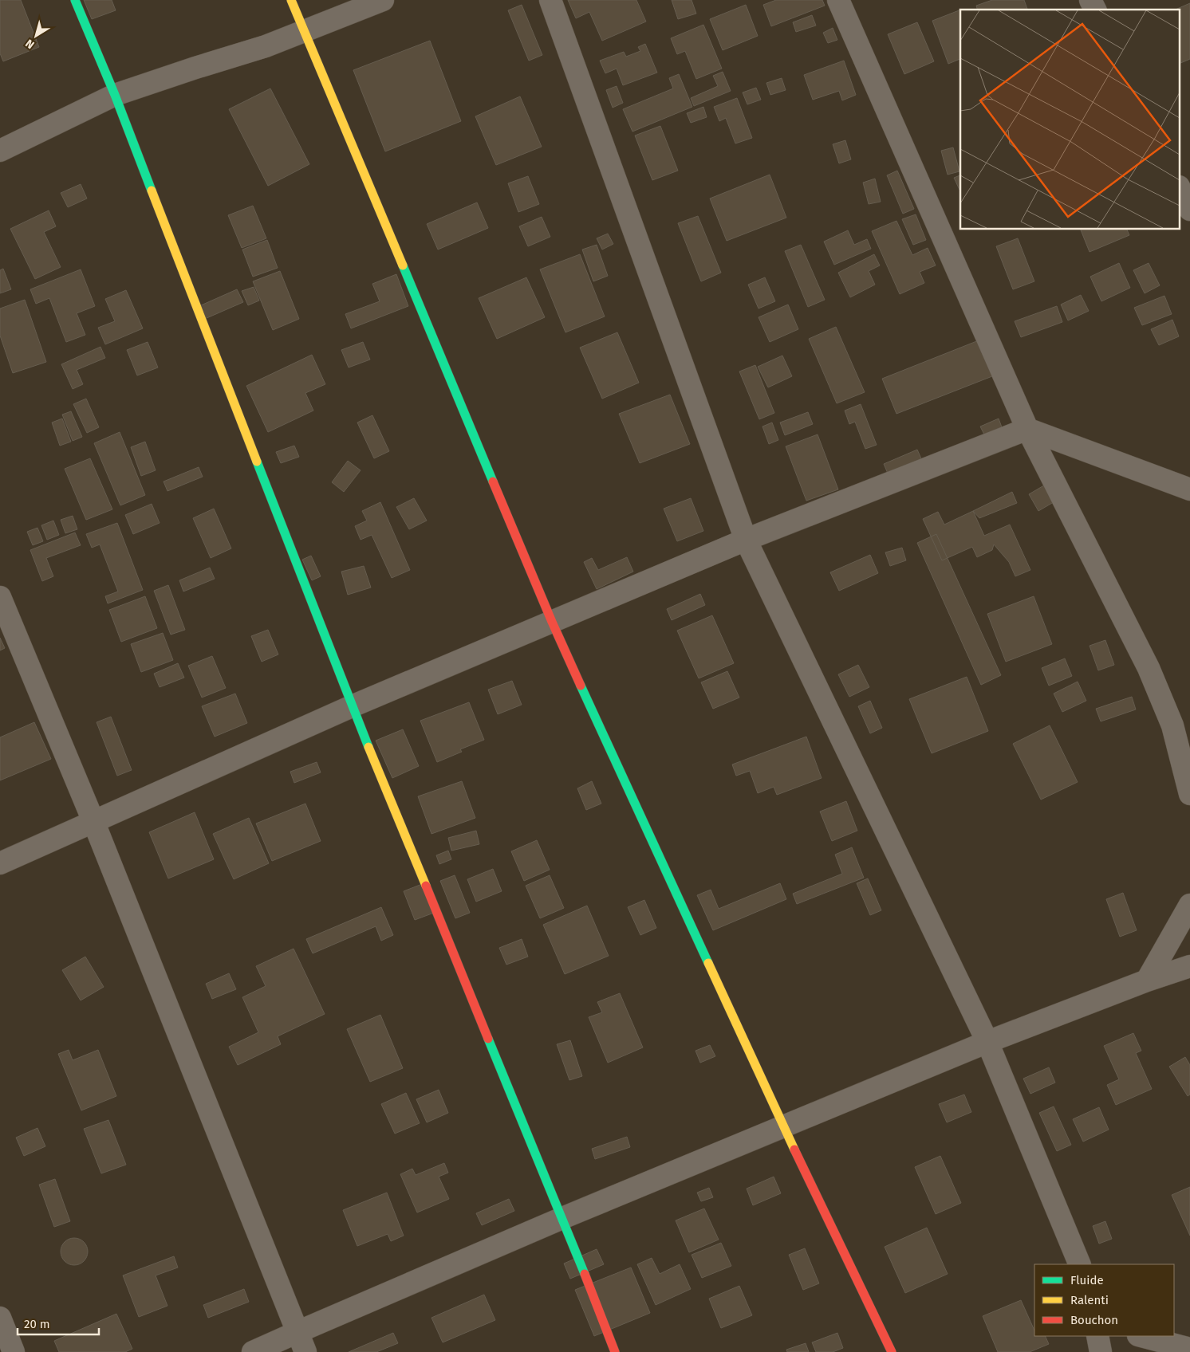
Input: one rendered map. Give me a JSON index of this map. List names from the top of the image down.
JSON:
{
  "legend": ["Fluide", "Ralenti", "Bouchon"],
  "scale_bar": "20 m",
  "north": "bottom left"
}
